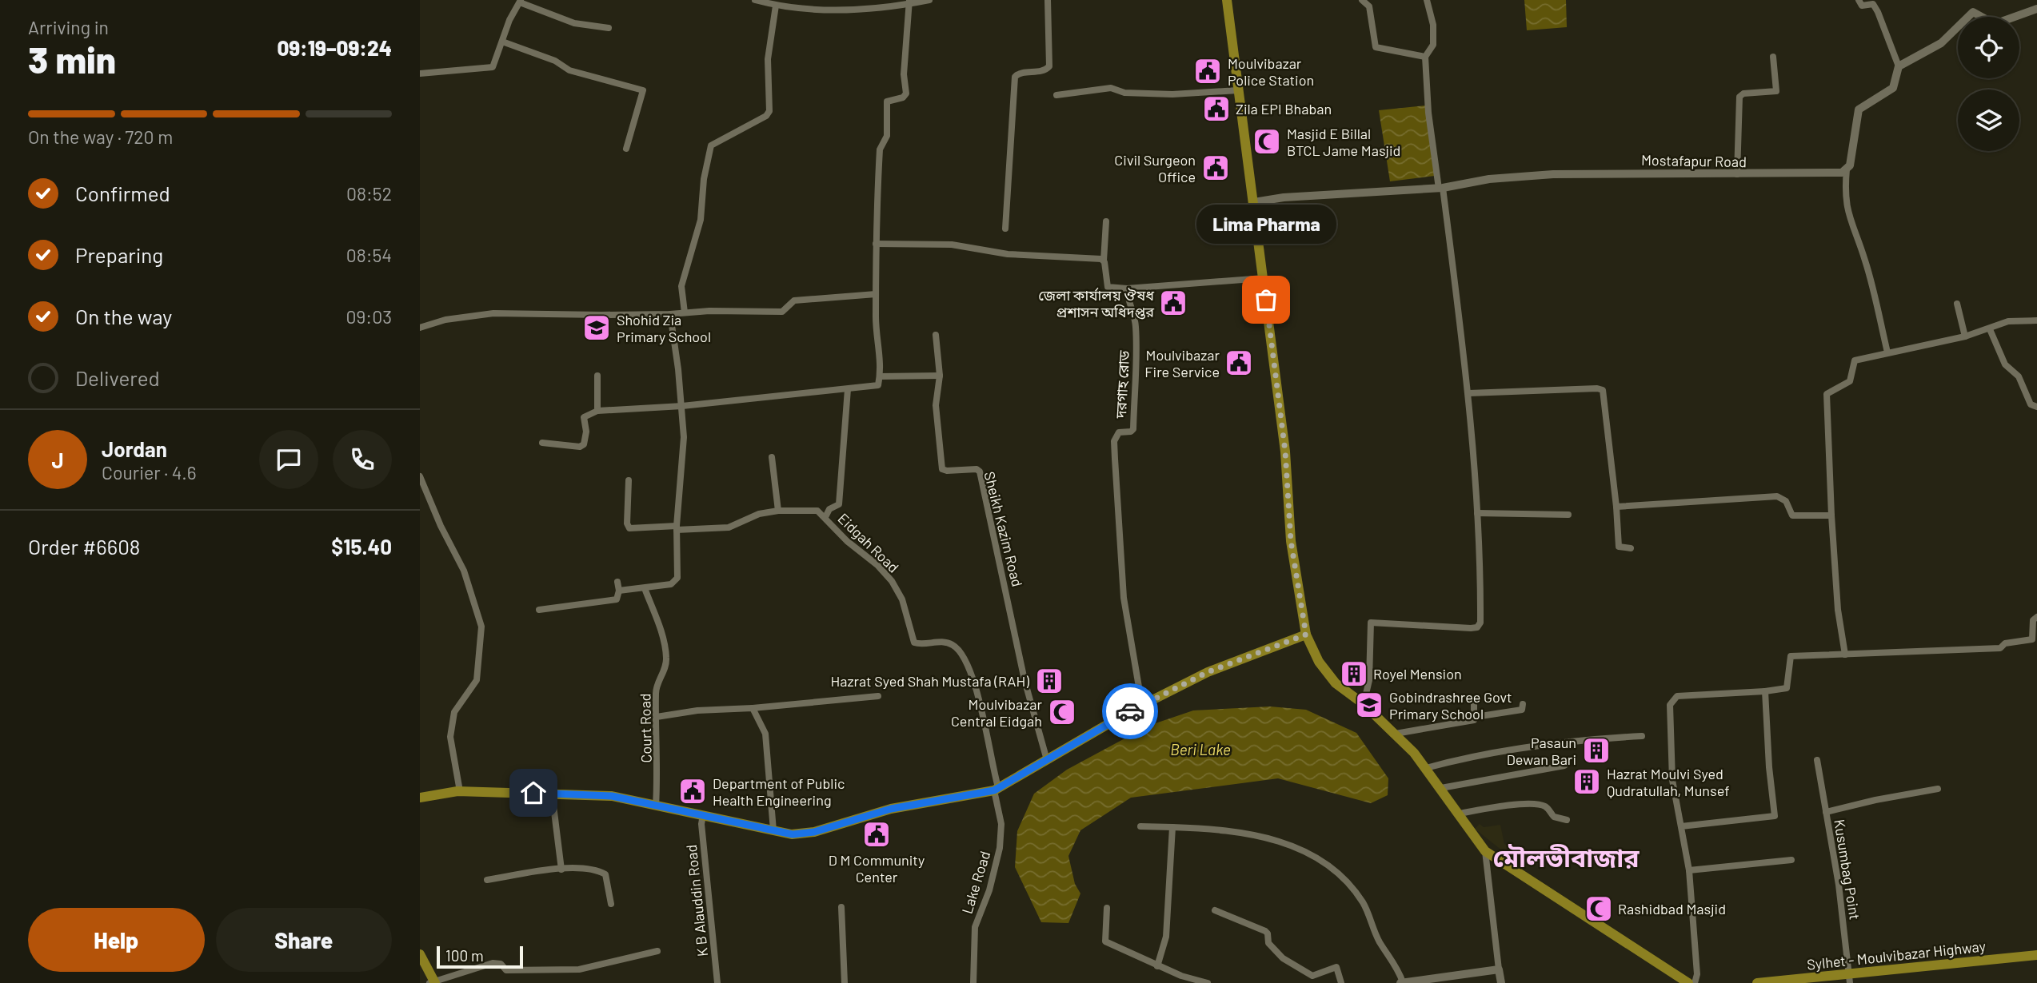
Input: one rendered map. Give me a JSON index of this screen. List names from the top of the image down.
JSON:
{
  "streets": {
    "highway": ["Sylhet - Moulvibazar Highway"],
    "street": [
      "Mostafapur Road",
      "দরগাহ রোড",
      "Sheikh Kazim Road",
      "Eidgah Road",
      "Court Road",
      "Kusumbag Point",
      "Lake Road",
      "K B Alauddin Road"
    ]
  },
  "crossings": [
    ["Eidgah Road", "Lake Road"],
    ["Kusumbag Point", "Sylhet - Moulvibazar Highway"]
  ],
  "districts": ["মৌলভীবাজার"],
  "water": ["Beri Lake"],
  "places": {
    "public building": [
      "Moulvibazar Police Station",
      "Zila EPI Bhaban",
      "Civil Surgeon Office",
      "জেলা কার্যালয় ঔষধ প্রশাসন অধিদপ্তর",
      "Moulvibazar Fire Service",
      "Department of Public Health Engineering",
      "D M Community Center"
    ],
    "mosque": ["Masjid E Billal BTCL Jame Masjid", "Moulvibazar Central Eidgah", "Rashidbad Masjid"],
    "other": ["Lima Pharma"],
    "school or university": ["Shohid Zia Primary School", "Gobindrashree Govt Primary School"],
    "building": [
      "Royel Mension",
      "Hazrat Syed Shah Mustafa (RAH)",
      "Pasaun Dewan Bari",
      "Hazrat Moulvi Syed Qudratullah, Munsef"
    ]
  },
  "scale_bar": "100 m",
  "page": {
    "heading": ["3 min", "Arriving in", "09:19–09:24"],
    "panel": [
      "Jordan",
      "Courier · 4.6",
      "Order #6608",
      "$15.40"
    ],
    "bar": "On the way · 720 m",
    "list": [
      ["Confirmed", "08:52"],
      ["Preparing", "08:54"],
      ["On the way", "09:03"],
      "Delivered"
    ],
    "bubble": "Lima Pharma",
    "round": "J",
    "buttons": ["Help", "Share"],
    "scale": "100 m"
  }
}
